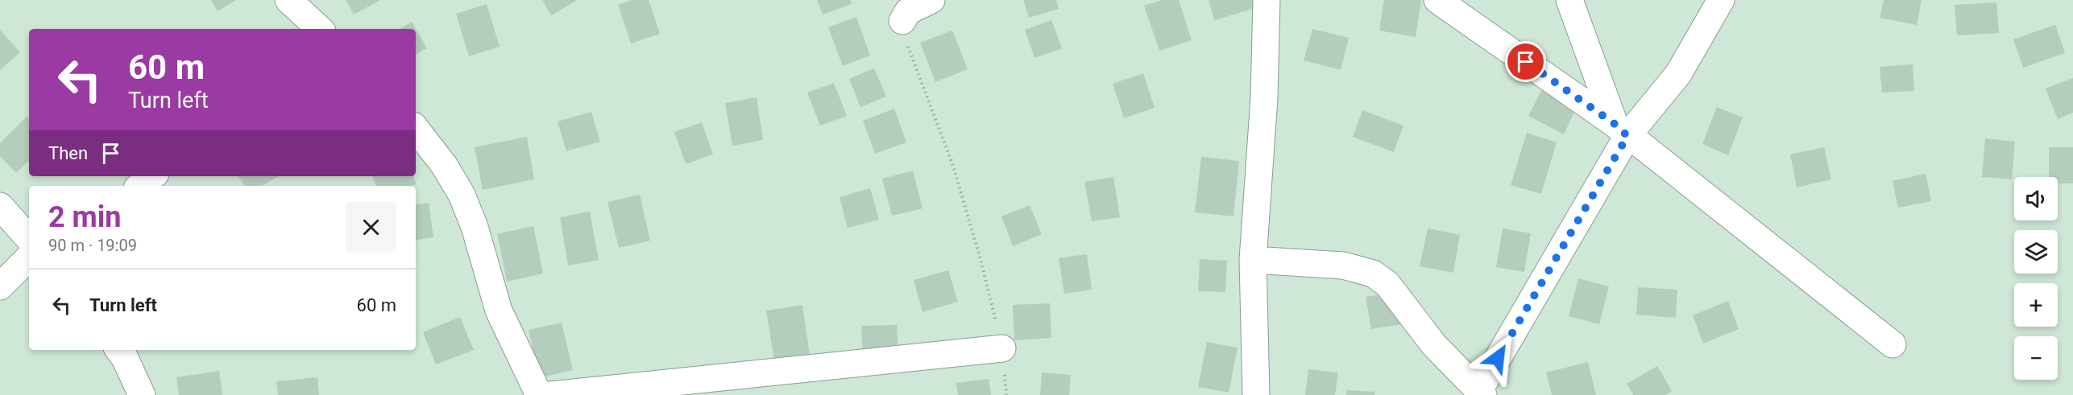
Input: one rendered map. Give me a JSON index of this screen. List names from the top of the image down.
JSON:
{
  "page": {
    "turn": ["60 m", "Turn left"],
    "then": "Then",
    "map_buttons": ["+", "−"],
    "heading": ["2 min", "90 m · 19:09"],
    "list": [
      {
        "name": "Turn left",
        "value": "60 m"
      }
    ]
  }
}
